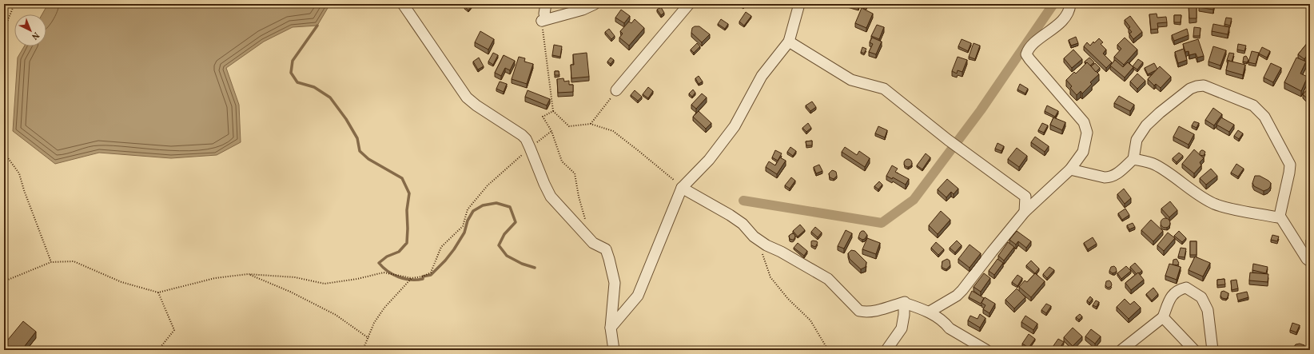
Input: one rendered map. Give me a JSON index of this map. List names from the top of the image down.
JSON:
{
  "north": "bottom right"
}
